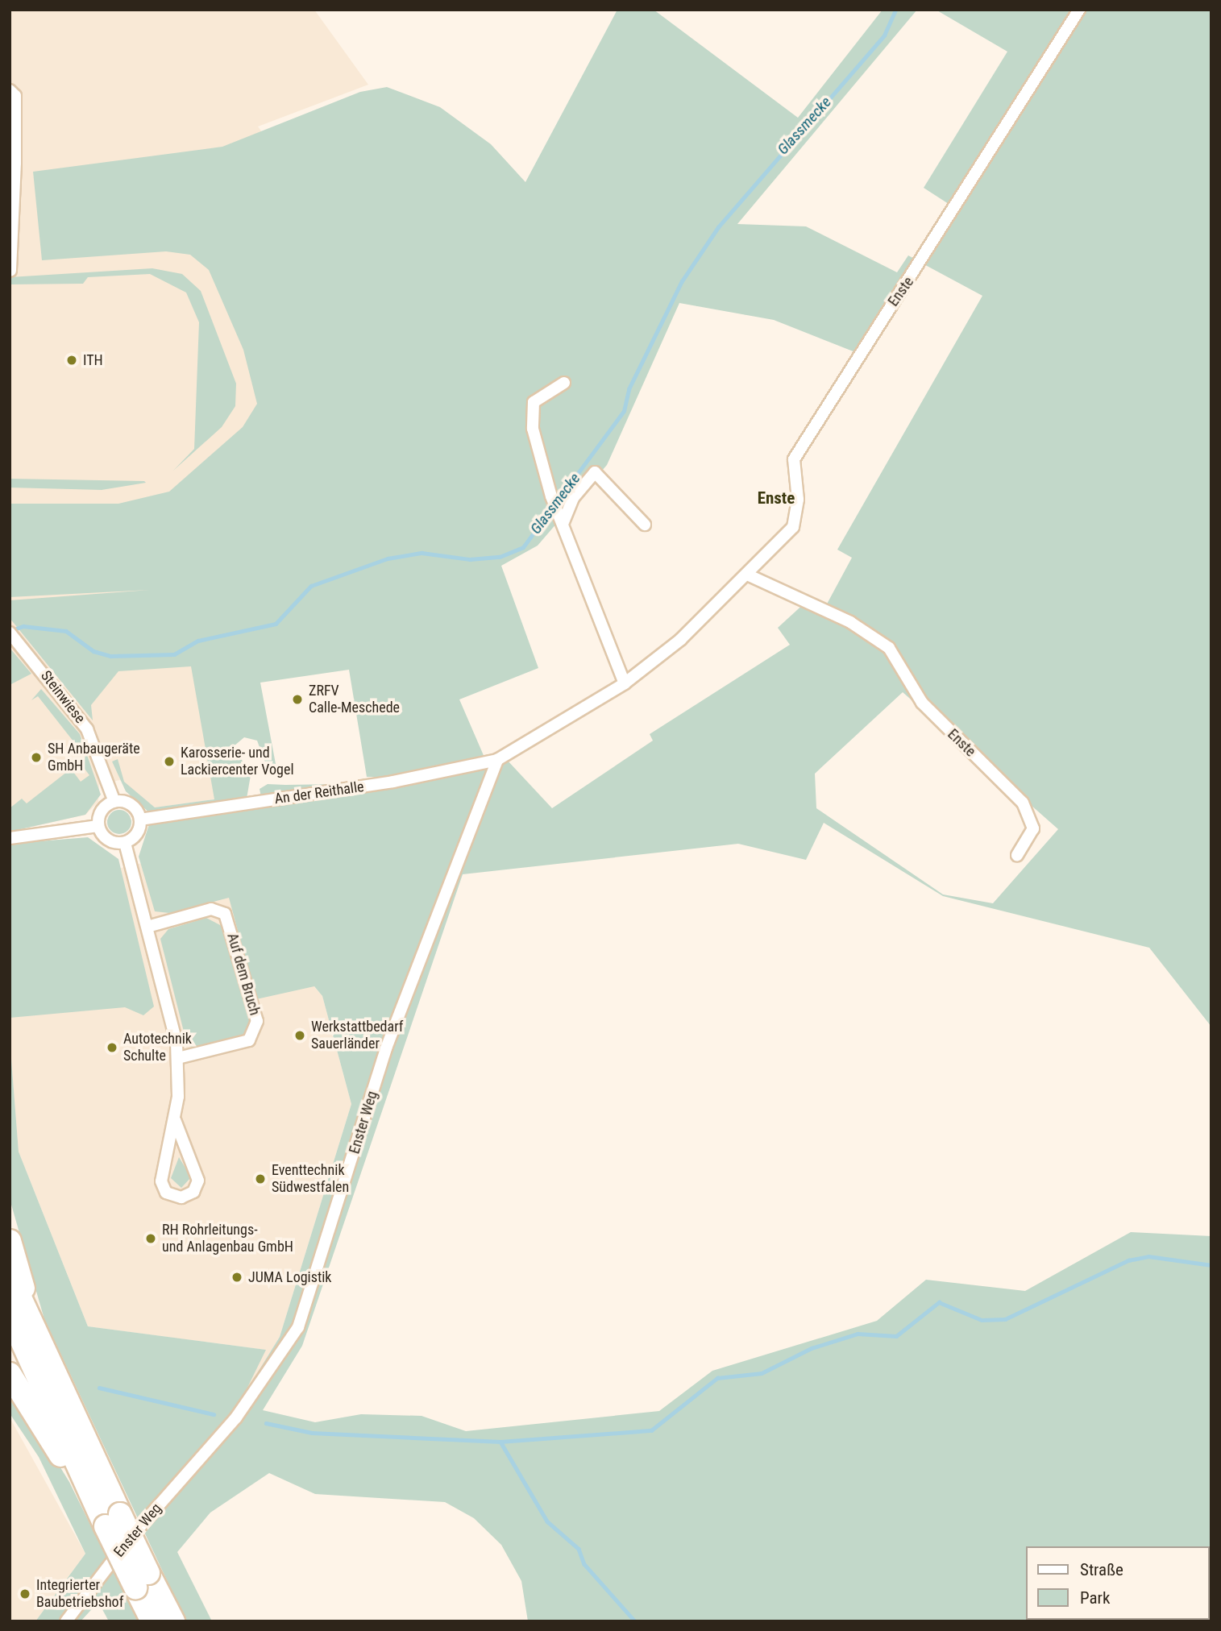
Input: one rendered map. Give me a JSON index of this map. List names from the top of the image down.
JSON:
{
  "streets": {
    "street": [
      "Enste",
      "Steinwiese",
      "An der Reithalle",
      "Auf dem Bruch",
      "Enster Weg"
    ]
  },
  "crossings": [
    ["Enste", "An der Reithalle"],
    ["Enste", "Enster Weg"],
    ["Steinwiese", "An der Reithalle"],
    ["An der Reithalle", "Enster Weg"]
  ],
  "districts": ["Enste"],
  "water": ["Glassmecke"],
  "places": [
    "ITH",
    "ZRFV Calle-Meschede",
    "SH Anbaugeräte GmbH",
    "Karosserie- und Lackiercenter Vogel",
    "Werkstattbedarf Sauerländer",
    "Autotechnik Schulte",
    "Eventtechnik Südwestfalen",
    "RH Rohrleitungs- und Anlagenbau GmbH",
    "JUMA Logistik",
    "Integrierter Baubetriebshof"
  ],
  "legend": ["Straße", "Park"]
}
